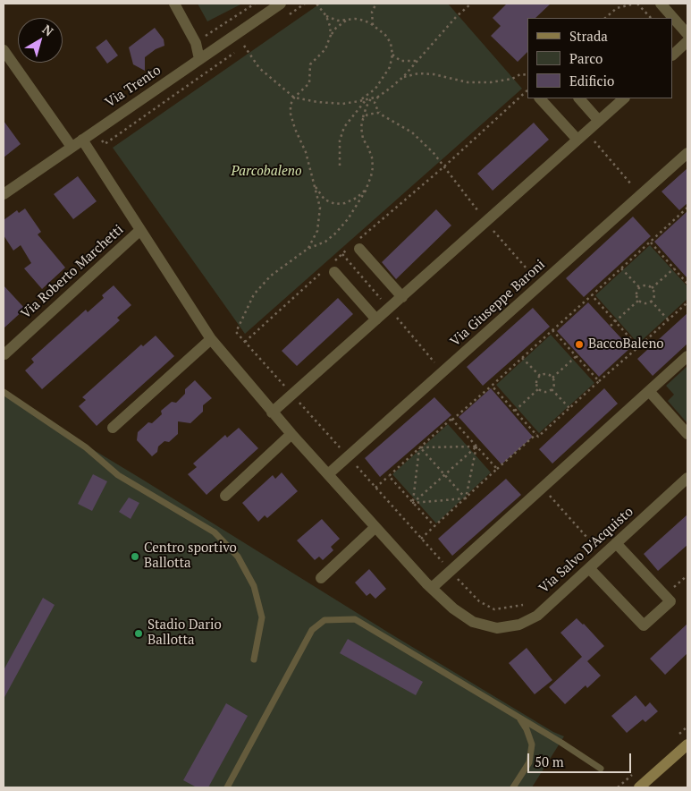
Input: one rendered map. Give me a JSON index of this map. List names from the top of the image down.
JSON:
{
  "streets": {
    "street": [
      "Via Trento",
      "Via Roberto Marchetti",
      "Via Giuseppe Baroni",
      "Via Salvo D'Acquisto"
    ]
  },
  "crossings": [
    ["Via Trento", "Via Roberto Marchetti"],
    ["Via Roberto Marchetti", "Via Giuseppe Baroni"],
    ["Via Roberto Marchetti", "Via Salvo D'Acquisto"]
  ],
  "parks": ["Parcobaleno"],
  "places": ["BaccoBaleno", "Centro sportivo Ballotta", "Stadio Dario Ballotta"],
  "legend": ["Strada", "Parco", "Edificio"],
  "scale_bar": "50 m",
  "north": "top right"
}
